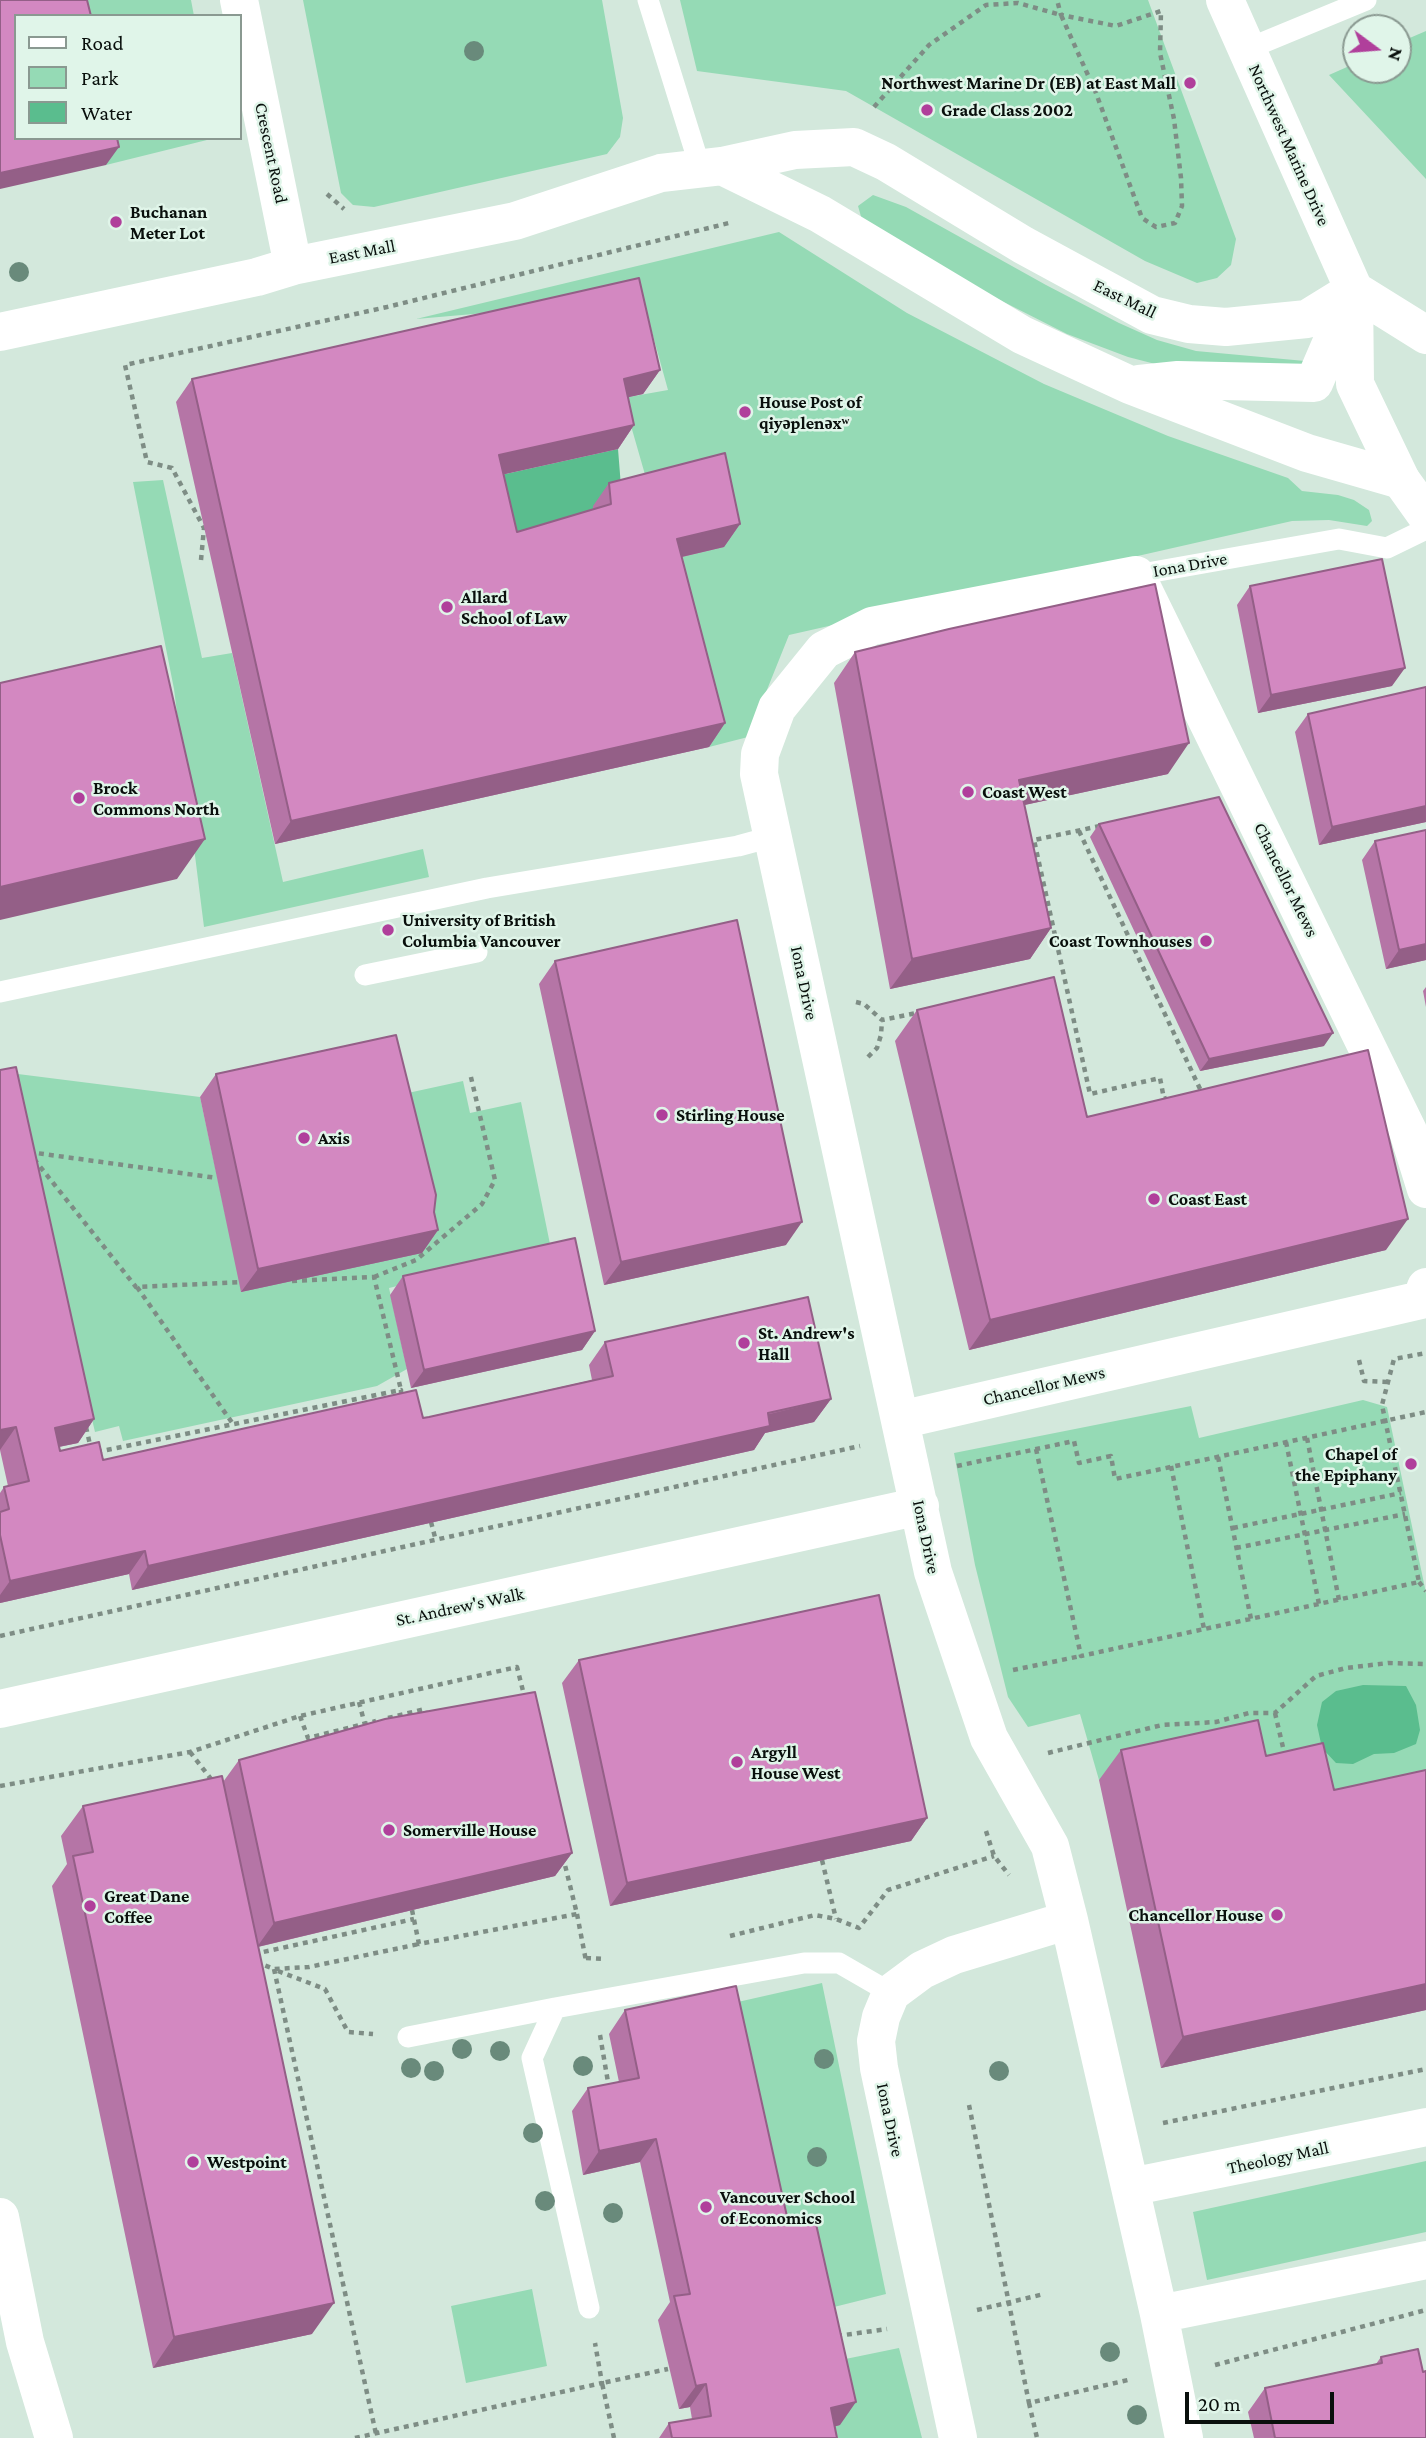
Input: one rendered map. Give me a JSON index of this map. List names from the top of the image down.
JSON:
{
  "streets": {
    "street": [
      "Northwest Marine Drive",
      "Crescent Road",
      "East Mall",
      "Iona Drive",
      "Chancellor Mews",
      "St. Andrew's Walk",
      "Theology Mall"
    ]
  },
  "crossings": [
    ["Northwest Marine Drive", "East Mall"],
    ["Crescent Road", "East Mall"],
    ["Iona Drive", "Chancellor Mews"],
    ["Iona Drive", "St. Andrew's Walk"],
    ["Iona Drive", "Theology Mall"]
  ],
  "places": [
    "Northwest Marine Dr (EB) at East Mall",
    "Grade Class 2002",
    "Buchanan Meter Lot",
    "House Post of qiyǝplenǝxʷ",
    "Allard School of Law",
    "Coast West",
    "Brock Commons North",
    "University of British Columbia Vancouver",
    "Coast Townhouses",
    "Stirling House",
    "Axis",
    "Coast East",
    "St. Andrew's Hall",
    "Chapel of the Epiphany",
    "Argyll House West",
    "Somerville House",
    "Great Dane Coffee",
    "Chancellor House",
    "Westpoint",
    "Vancouver School of Economics"
  ],
  "legend": ["Road", "Park", "Water"],
  "scale_bar": "20 m",
  "north": "right"
}
